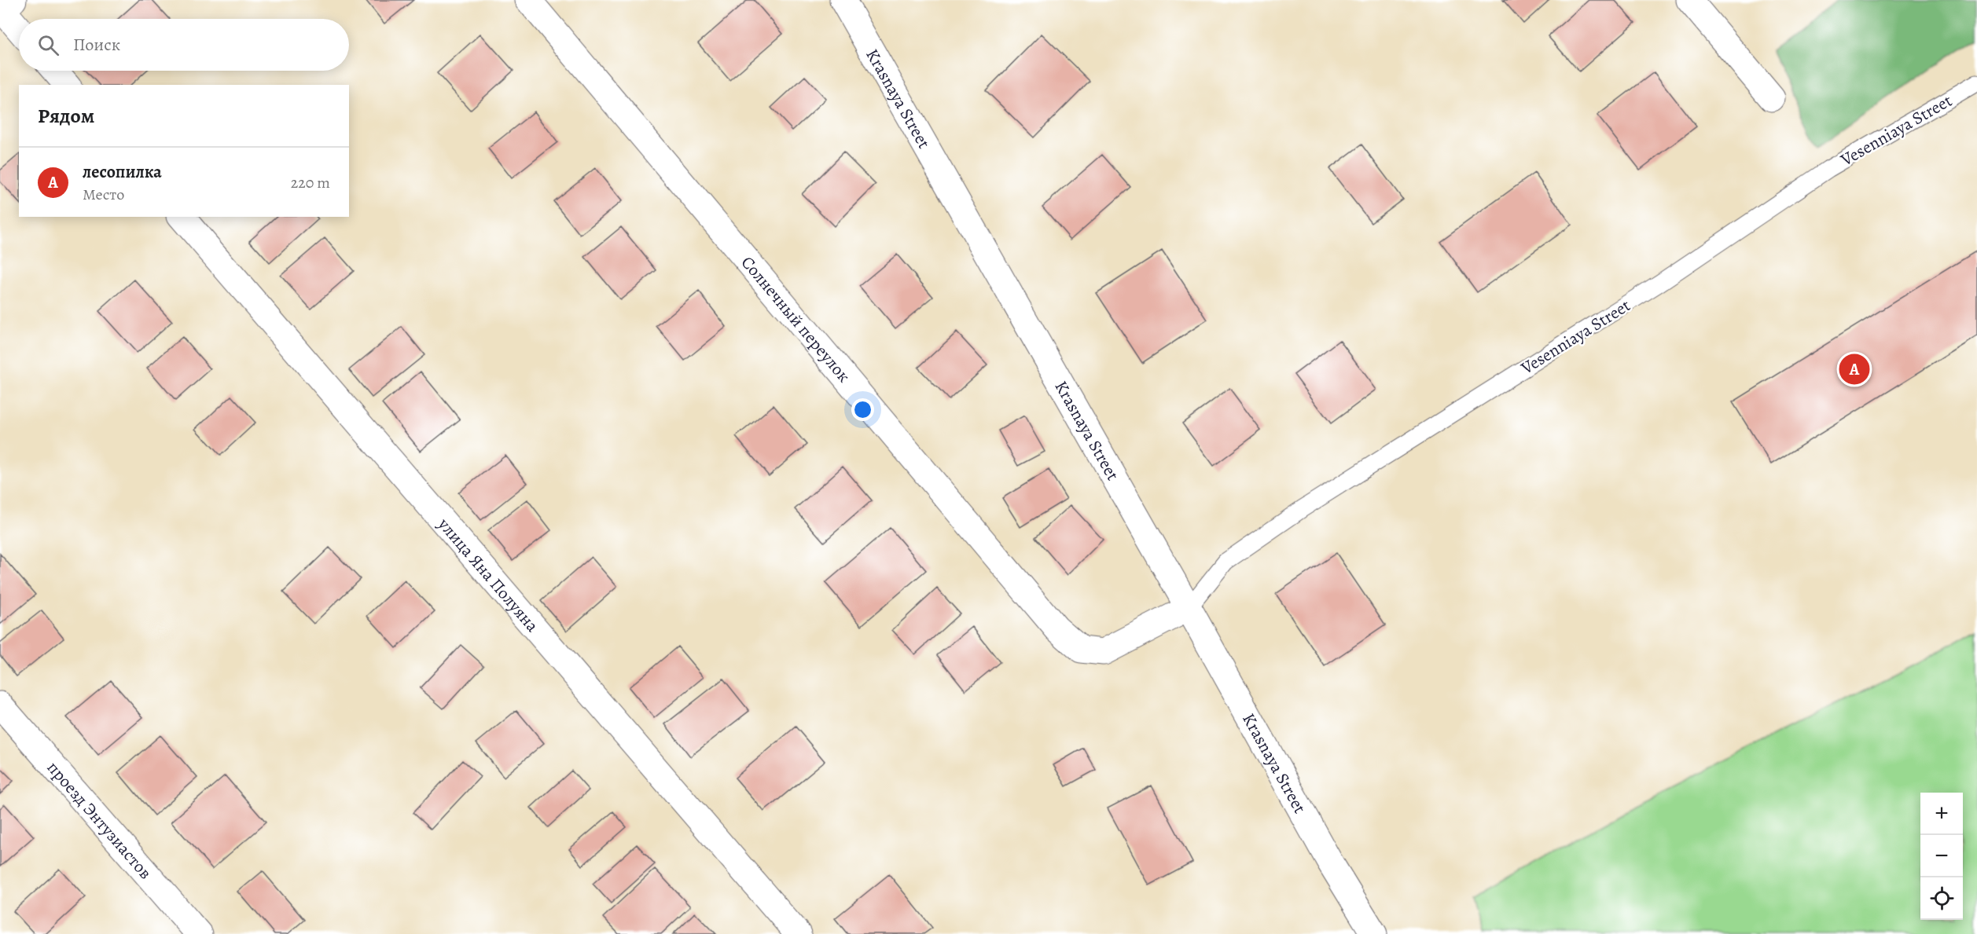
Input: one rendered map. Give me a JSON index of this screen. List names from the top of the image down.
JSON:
{
  "streets": {
    "street": [
      "Krasnaya Street",
      "Солнечный переулок",
      "улица Яна Полуяна",
      "проезд Энтузиастов"
    ],
    "lane": ["Vesenniaya Street"]
  },
  "crossings": [
    ["Krasnaya Street", "Vesenniaya Street"],
    ["Krasnaya Street", "Солнечный переулок"],
    ["Vesenniaya Street", "Солнечный переулок"]
  ],
  "page": {
    "search": "Поиск",
    "heading": "Рядом",
    "list": [
      {
        "mark": "A",
        "name": "лесопилка",
        "note": "Место",
        "value": "220 m"
      }
    ],
    "pins": "A",
    "map_buttons": ["+", "−"]
  }
}
